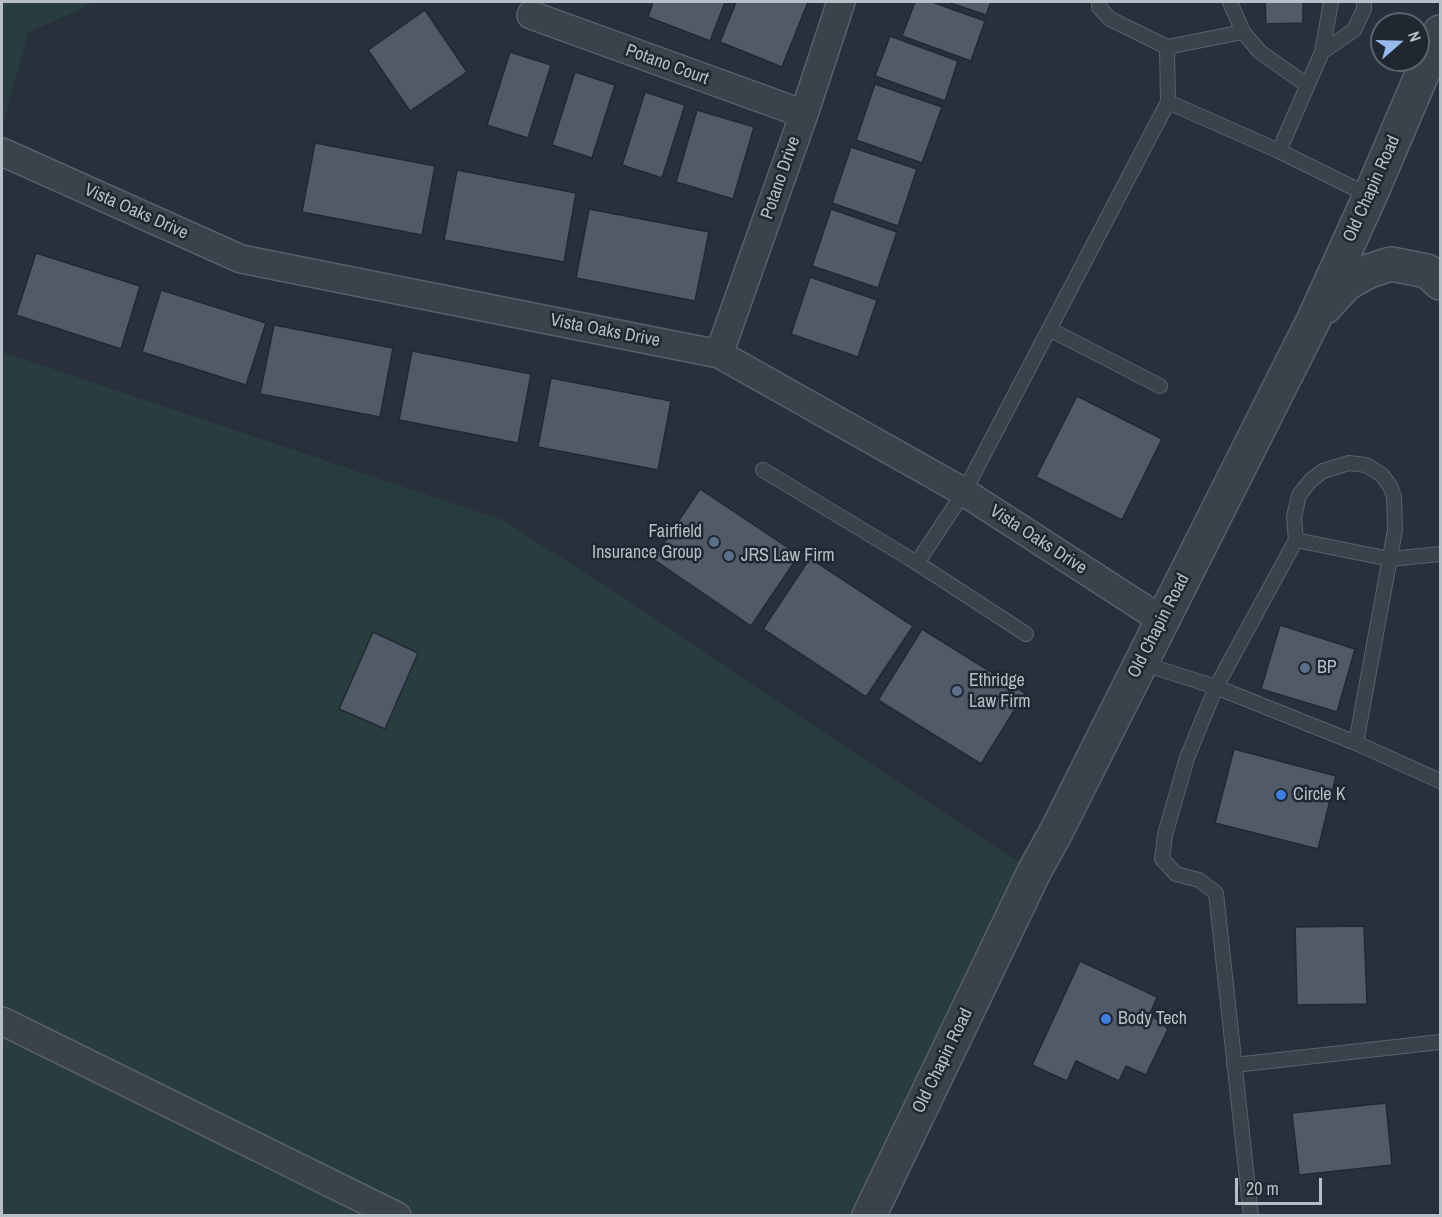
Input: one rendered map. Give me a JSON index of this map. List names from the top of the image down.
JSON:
{
  "streets": {
    "street": [
      "Potano Court",
      "Potano Drive",
      "Old Chapin Road",
      "Vista Oaks Drive"
    ]
  },
  "crossings": [
    ["Potano Court", "Potano Drive"],
    ["Potano Drive", "Vista Oaks Drive"],
    ["Old Chapin Road", "Vista Oaks Drive"]
  ],
  "places": [
    "Fairfield Insurance Group",
    "JRS Law Firm",
    "BP",
    "Ethridge Law Firm",
    "Circle K",
    "Body Tech"
  ],
  "scale_bar": "20 m",
  "north": "right"
}
